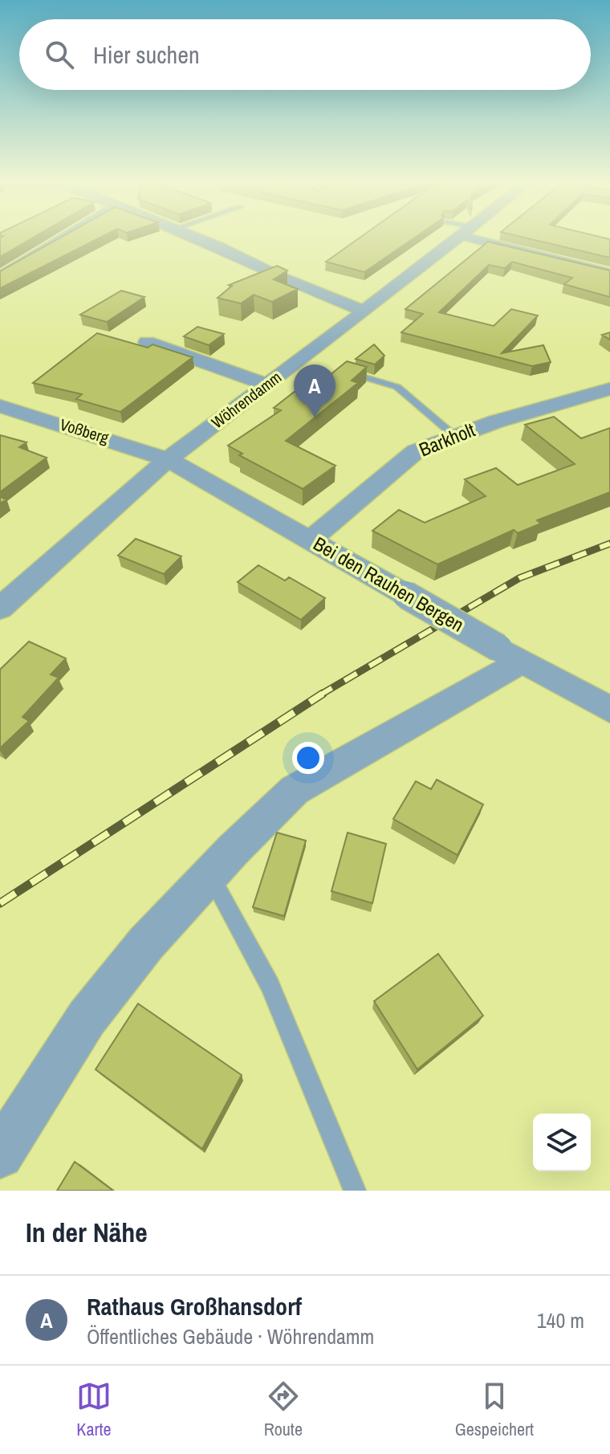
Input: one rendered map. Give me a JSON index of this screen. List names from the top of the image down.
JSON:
{
  "streets": {
    "street": [
      "Wöhrendamm",
      "Voßberg",
      "Barkholt",
      "Bei den Rauhen Bergen"
    ]
  },
  "crossings": [
    ["Wöhrendamm", "Voßberg"],
    ["Wöhrendamm", "Bei den Rauhen Bergen"],
    ["Voßberg", "Bei den Rauhen Bergen"],
    ["Barkholt", "Bei den Rauhen Bergen"]
  ],
  "page": {
    "search": "Hier suchen",
    "pins": "A",
    "heading": "In der Nähe",
    "list": [
      {
        "mark": "A",
        "name": "Rathaus Großhansdorf",
        "note": "Öffentliches Gebäude · Wöhrendamm",
        "value": "140 m"
      }
    ],
    "nav": ["Karte", "Route", "Gespeichert"]
  }
}
